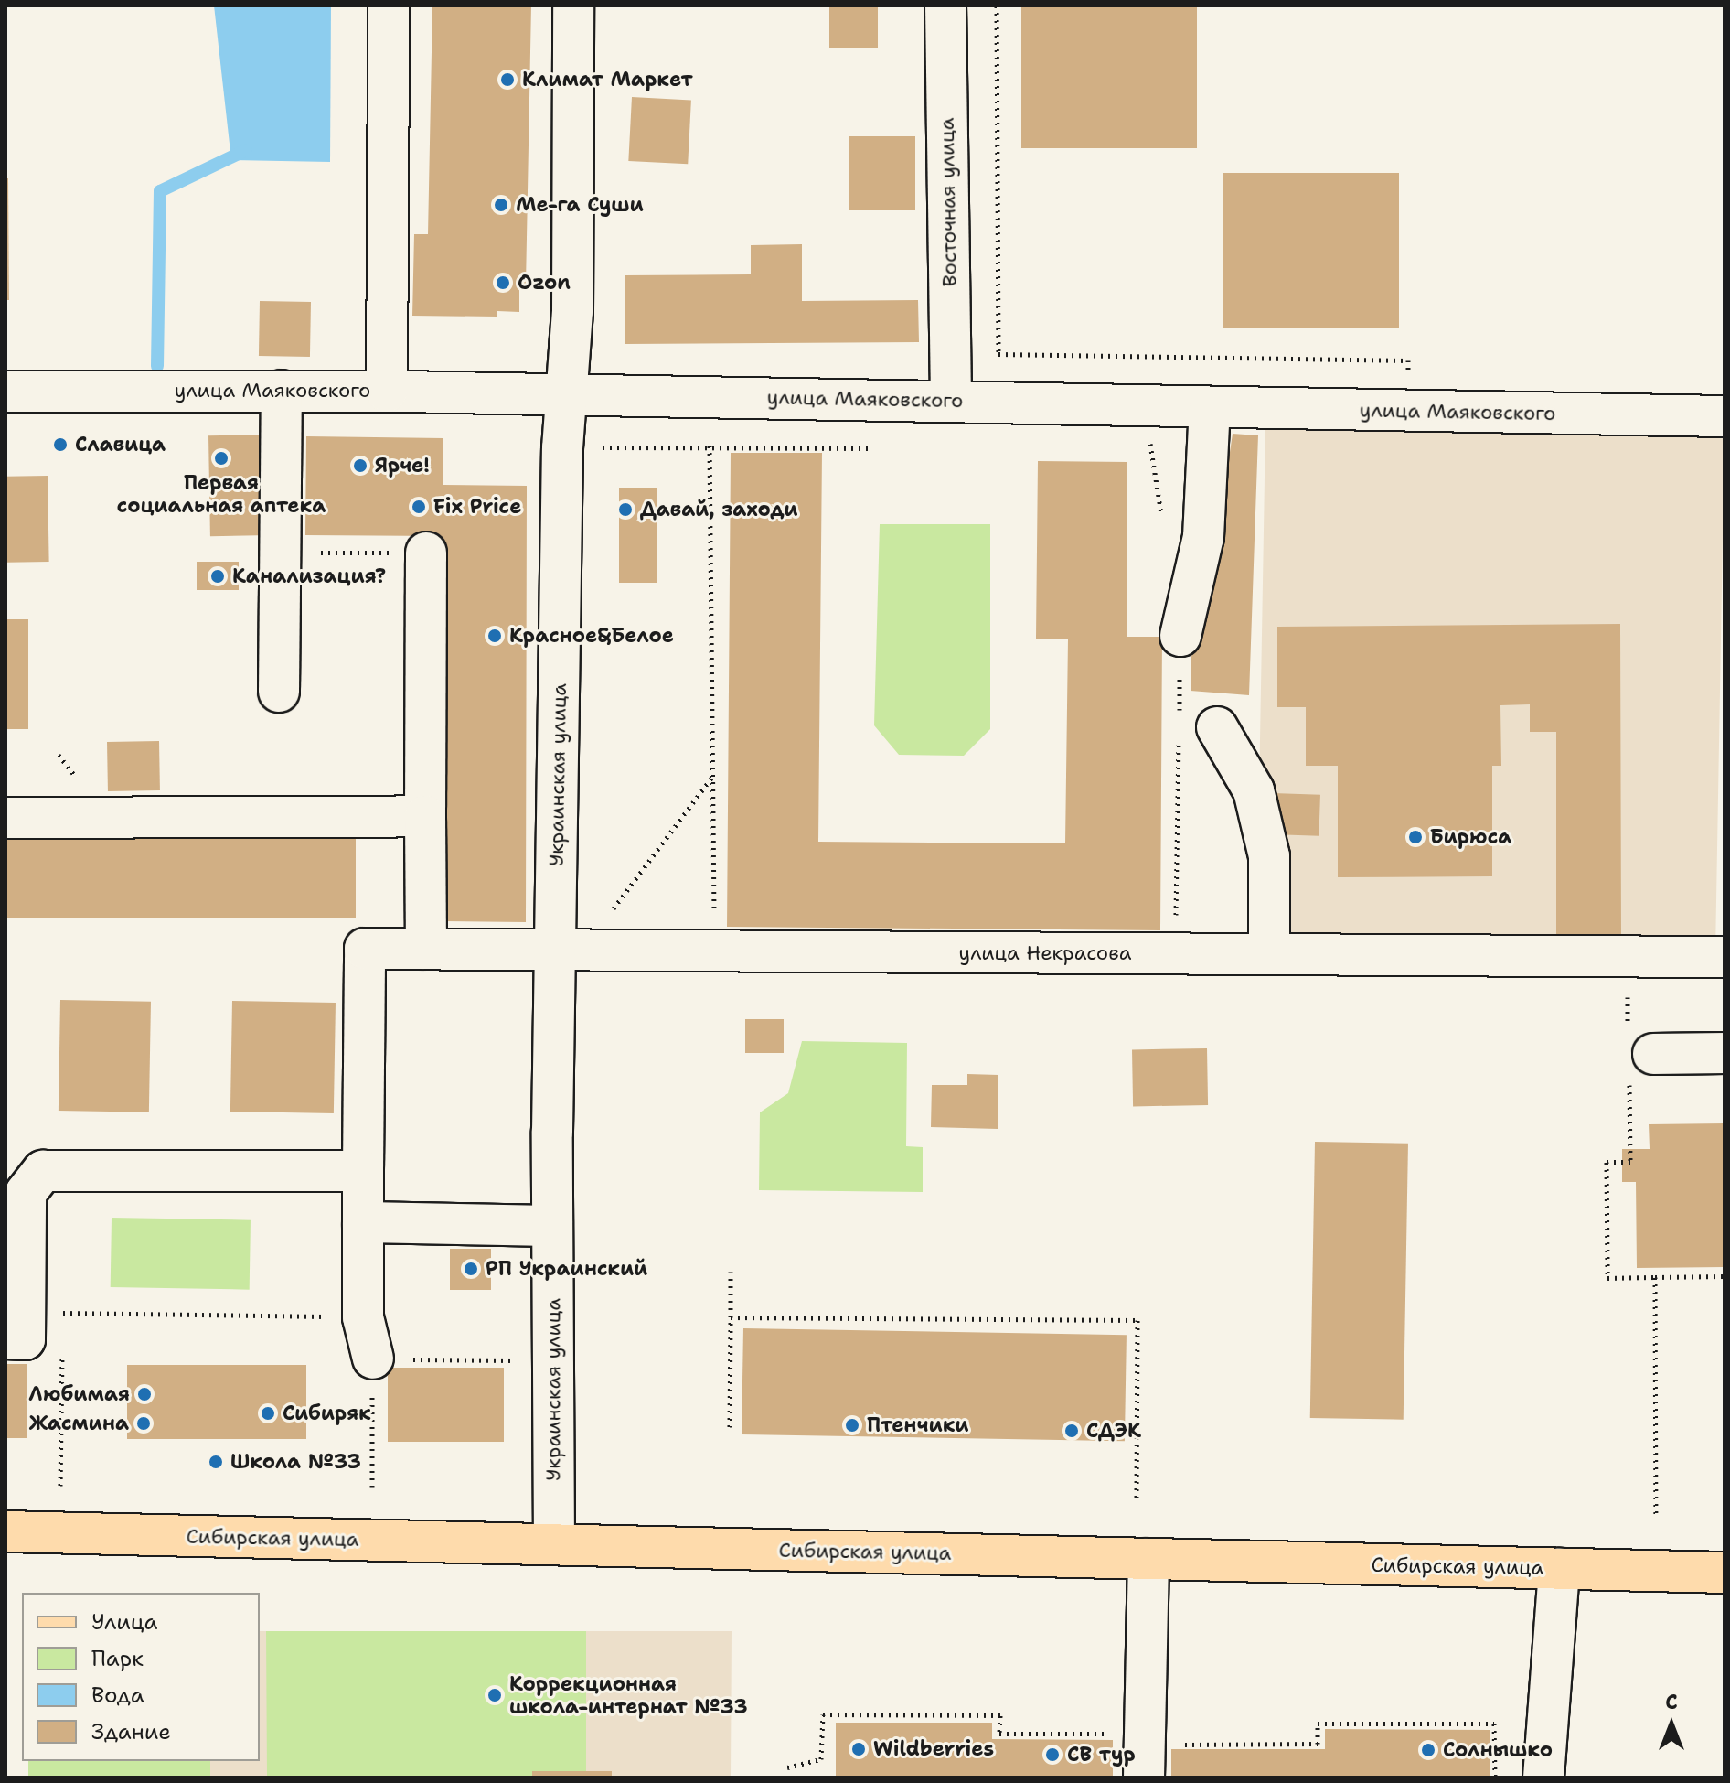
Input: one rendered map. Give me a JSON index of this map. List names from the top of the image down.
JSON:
{
  "streets": {
    "main road": ["Сибирская улица"],
    "street": [
      "Восточная улица",
      "улица Маяковского",
      "Украинская улица",
      "улица Некрасова"
    ]
  },
  "crossings": [
    ["Восточная улица", "улица Маяковского"],
    ["улица Маяковского", "Украинская улица"],
    ["Украинская улица", "улица Некрасова"],
    ["Украинская улица", "Сибирская улица"]
  ],
  "places": [
    "Климат Маркет",
    "Ме-га Суши",
    "Ozon",
    "Славица",
    "Первая социальная аптека",
    "Ярче!",
    "Fix Price",
    "Давай, заходи",
    "Канализация?",
    "Красное&Белое",
    "Бирюса",
    "РП Украинский",
    "Любимая",
    "Сибиряк",
    "Жасмина",
    "Птенчики",
    "СДЭК",
    "Школа №33",
    "Коррекционная школа-интернат №33",
    "Wildberries",
    "Солнышко",
    "СВ тур"
  ],
  "legend": [
    "Улица",
    "Парк",
    "Вода",
    "Здание"
  ],
  "north": "top"
}
